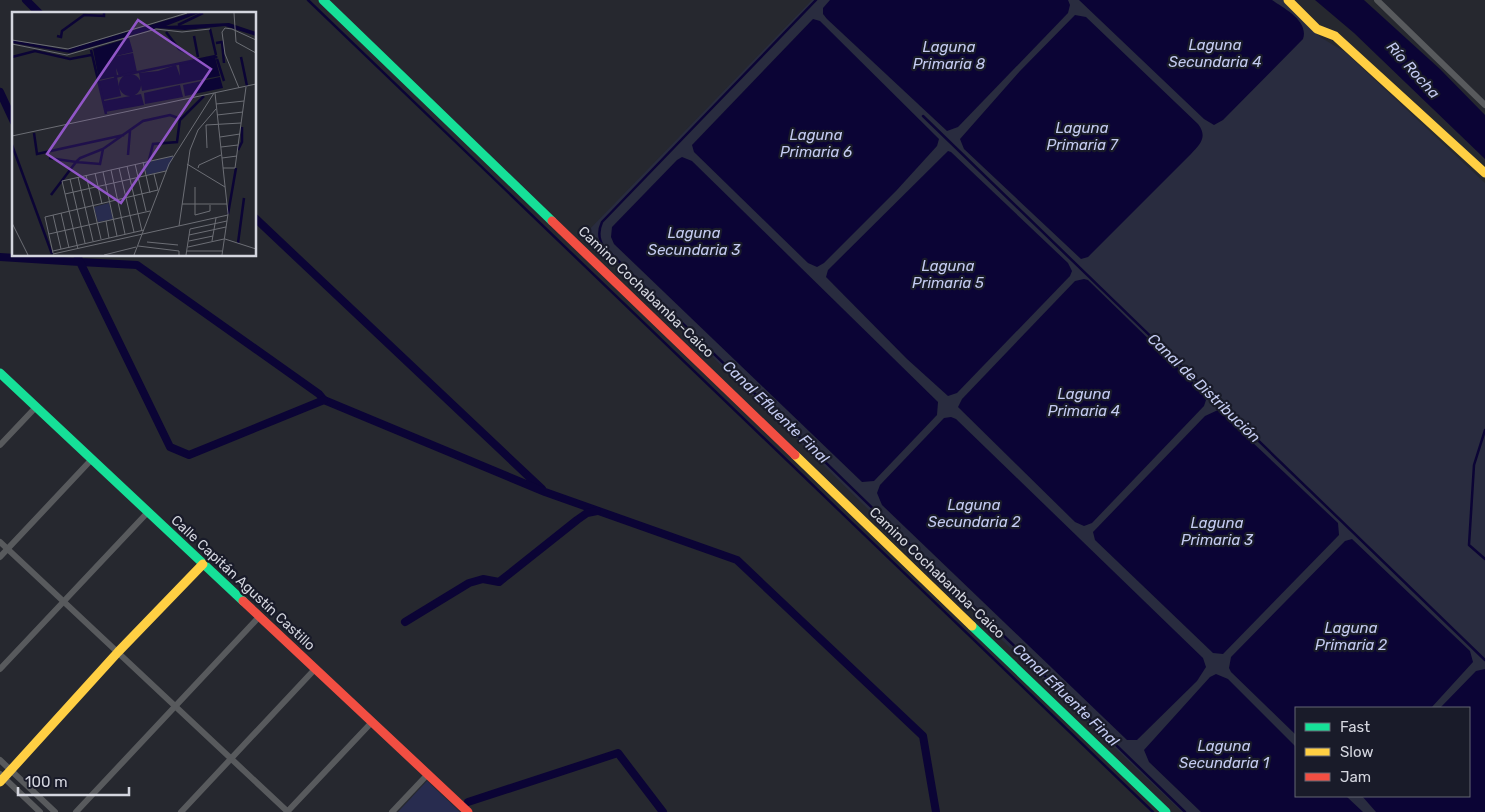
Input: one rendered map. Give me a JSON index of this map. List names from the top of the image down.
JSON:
{
  "streets": {
    "street": ["Camino Cochabamba-Caico", "Calle Capitán Agustín Castillo"]
  },
  "water": [
    "Laguna Secundaria 4",
    "Laguna Primaria 8",
    "Río Rocha",
    "Laguna Primaria 7",
    "Laguna Primaria 6",
    "Laguna Secundaria 3",
    "Laguna Primaria 5",
    "Canal de Distribución",
    "Laguna Primaria 4",
    "Canal Efluente Final",
    "Laguna Secundaria 2",
    "Laguna Primaria 3",
    "Laguna Primaria 2",
    "Laguna Secundaria 1"
  ],
  "legend": ["Fast", "Slow", "Jam"],
  "scale_bar": "100 m"
}
